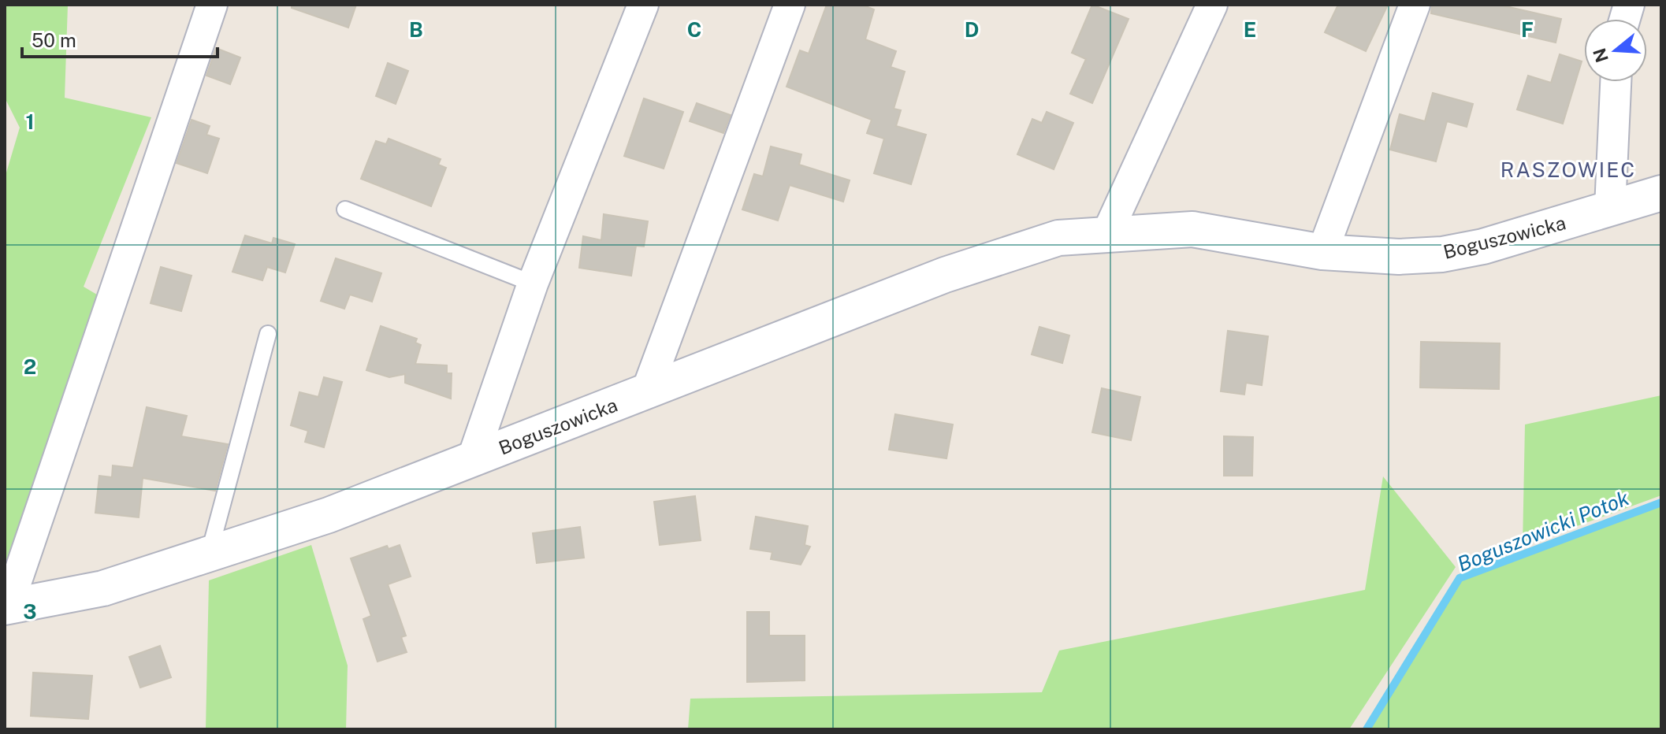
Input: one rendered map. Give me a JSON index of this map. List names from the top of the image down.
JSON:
{
  "streets": {
    "street": ["Boguszowicka"]
  },
  "districts": ["RASZOWIEC"],
  "water": ["Boguszowicki Potok"],
  "scale_bar": "50 m",
  "north": "left",
  "grid": {
    "columns": [
      "B",
      "C",
      "D",
      "E",
      "F"
    ],
    "rows": ["1", "2", "3"]
  }
}
